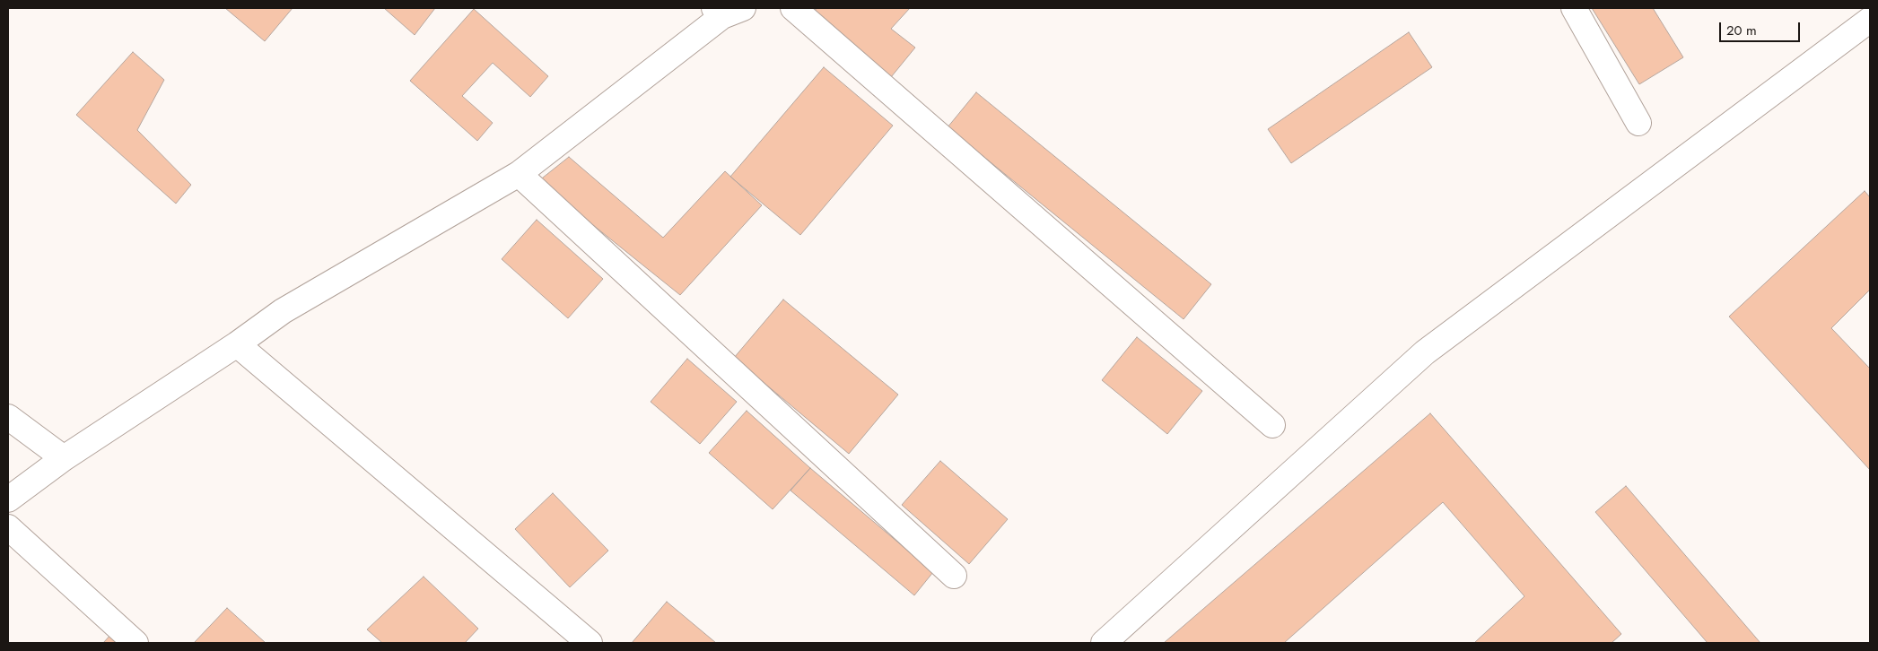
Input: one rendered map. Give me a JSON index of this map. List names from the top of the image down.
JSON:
{
  "scale_bar": "20 m"
}
